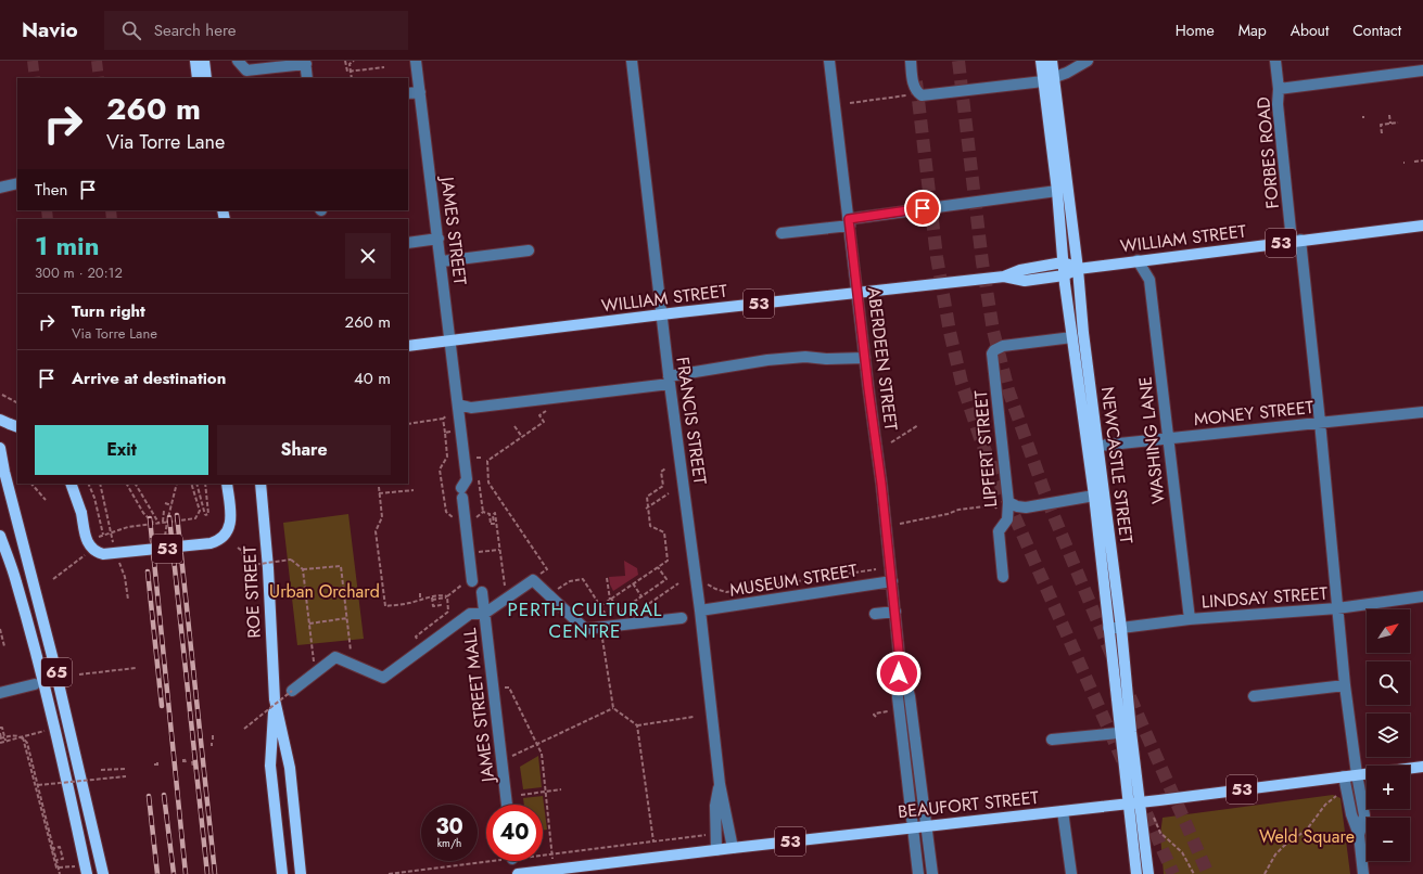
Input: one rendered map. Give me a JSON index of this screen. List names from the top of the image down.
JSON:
{
  "streets": {
    "main road": [
      "WILLIAM STREET",
      "53",
      "NEWCASTLE STREET",
      "ROE STREET",
      "65",
      "BEAUFORT STREET"
    ],
    "street": [
      "FORBES ROAD",
      "JAMES STREET",
      "ABERDEEN STREET",
      "MONEY STREET",
      "FRANCIS STREET",
      "WASHING LANE",
      "LIPFERT STREET",
      "MUSEUM STREET",
      "LINDSAY STREET",
      "JAMES STREET MALL"
    ]
  },
  "crossings": [
    ["FORBES ROAD", "WILLIAM STREET"],
    ["FORBES ROAD", "MONEY STREET"],
    ["FORBES ROAD", "LINDSAY STREET"],
    ["FORBES ROAD", "BEAUFORT STREET"],
    ["JAMES STREET", "WILLIAM STREET"],
    ["WILLIAM STREET", "ABERDEEN STREET"],
    ["WILLIAM STREET", "FRANCIS STREET"],
    ["WILLIAM STREET", "WASHING LANE"],
    ["WILLIAM STREET", "NEWCASTLE STREET"],
    ["ABERDEEN STREET", "MUSEUM STREET"],
    ["ABERDEEN STREET", "BEAUFORT STREET"],
    ["MONEY STREET", "WASHING LANE"],
    ["MONEY STREET", "NEWCASTLE STREET"],
    ["FRANCIS STREET", "MUSEUM STREET"],
    ["FRANCIS STREET", "BEAUFORT STREET"],
    ["WASHING LANE", "LINDSAY STREET"],
    ["LIPFERT STREET", "NEWCASTLE STREET"],
    ["NEWCASTLE STREET", "LINDSAY STREET"],
    ["NEWCASTLE STREET", "BEAUFORT STREET"]
  ],
  "districts": ["PERTH CULTURAL CENTRE"],
  "parks": ["Urban Orchard", "Weld Square"],
  "north": "top right",
  "page": {
    "header": "Navio",
    "search": "Search here",
    "nav": [
      "Home",
      "Map",
      "About",
      "Contact"
    ],
    "turn": ["260 m", "Via Torre Lane"],
    "then": "Then",
    "heading": ["1 min", "300 m · 20:12"],
    "list": [
      {
        "name": "Turn right",
        "note": "Via Torre Lane",
        "value": "260 m"
      },
      {
        "name": "Arrive at destination",
        "value": "40 m"
      }
    ],
    "buttons": ["Exit", "Share"],
    "map_buttons": ["+", "−"],
    "speed": "30 km/h",
    "limit": "40"
  }
}
